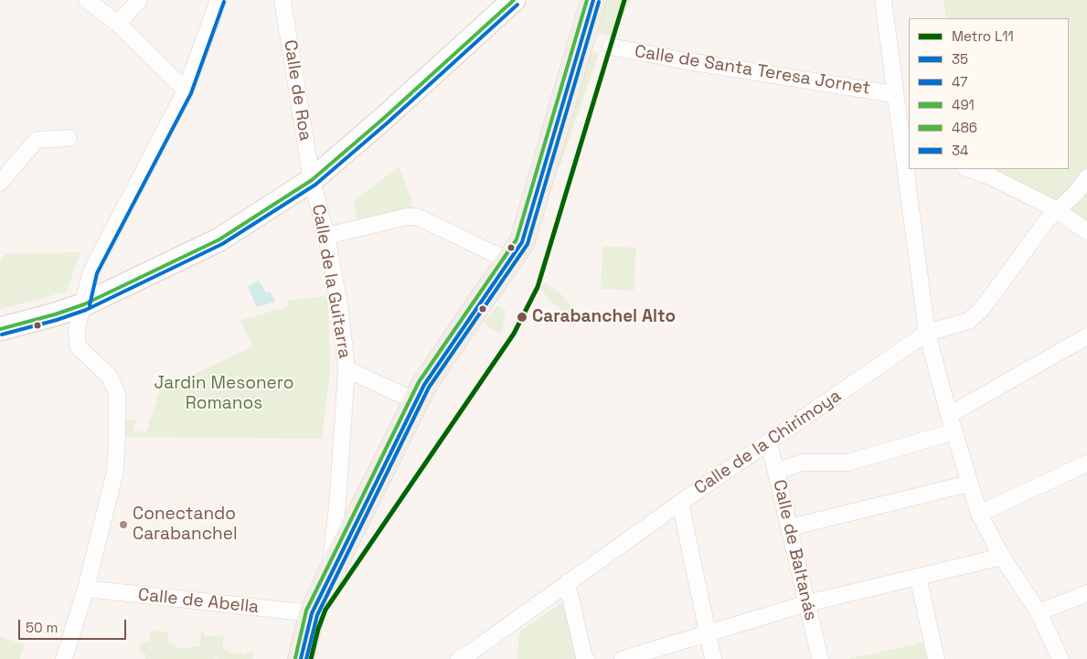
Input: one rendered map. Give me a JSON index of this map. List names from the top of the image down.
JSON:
{
  "streets": {
    "street": [
      "Calle de Santa Teresa Jornet",
      "Calle de Roa",
      "Calle de la Guitarra",
      "Calle de la Chirimoya",
      "Calle de Baltanás",
      "Calle de Abella"
    ]
  },
  "crossings": [
    ["Calle de Roa", "Calle de la Guitarra"],
    ["Calle de la Chirimoya", "Calle de Baltanás"]
  ],
  "parks": ["Jardin Mesonero Romanos"],
  "places": ["Carabanchel Alto", "Conectando Carabanchel"],
  "lines": [
    "metro line L11",
    "transit line 35",
    "transit line 491",
    "transit line 486",
    "transit line 47",
    "transit line 34"
  ],
  "legend": [
    "Metro L11",
    "35",
    "47",
    "491",
    "486",
    "34"
  ],
  "scale_bar": "50 m"
}
